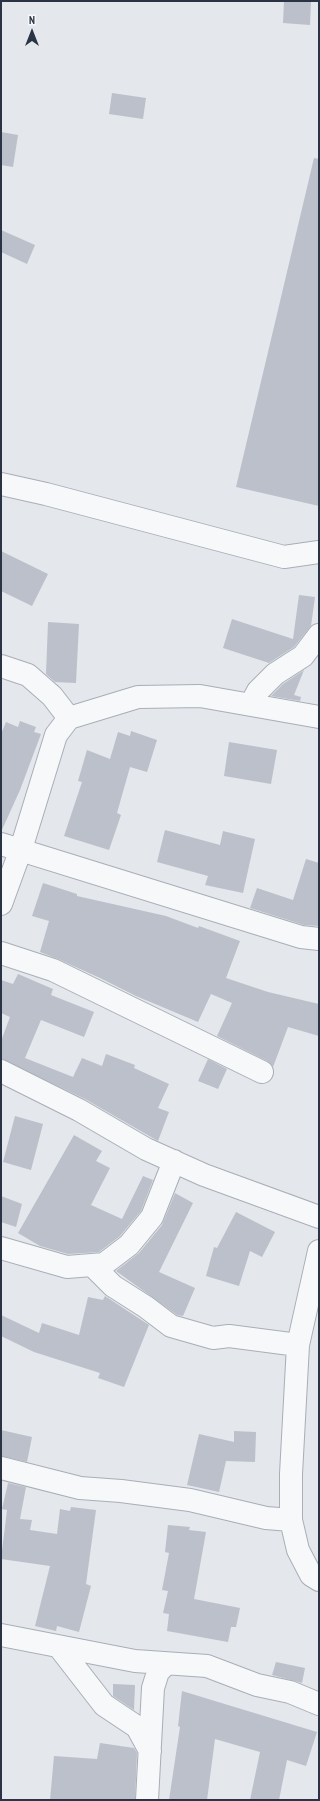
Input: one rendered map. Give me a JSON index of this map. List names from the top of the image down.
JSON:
{
  "north": "top"
}
